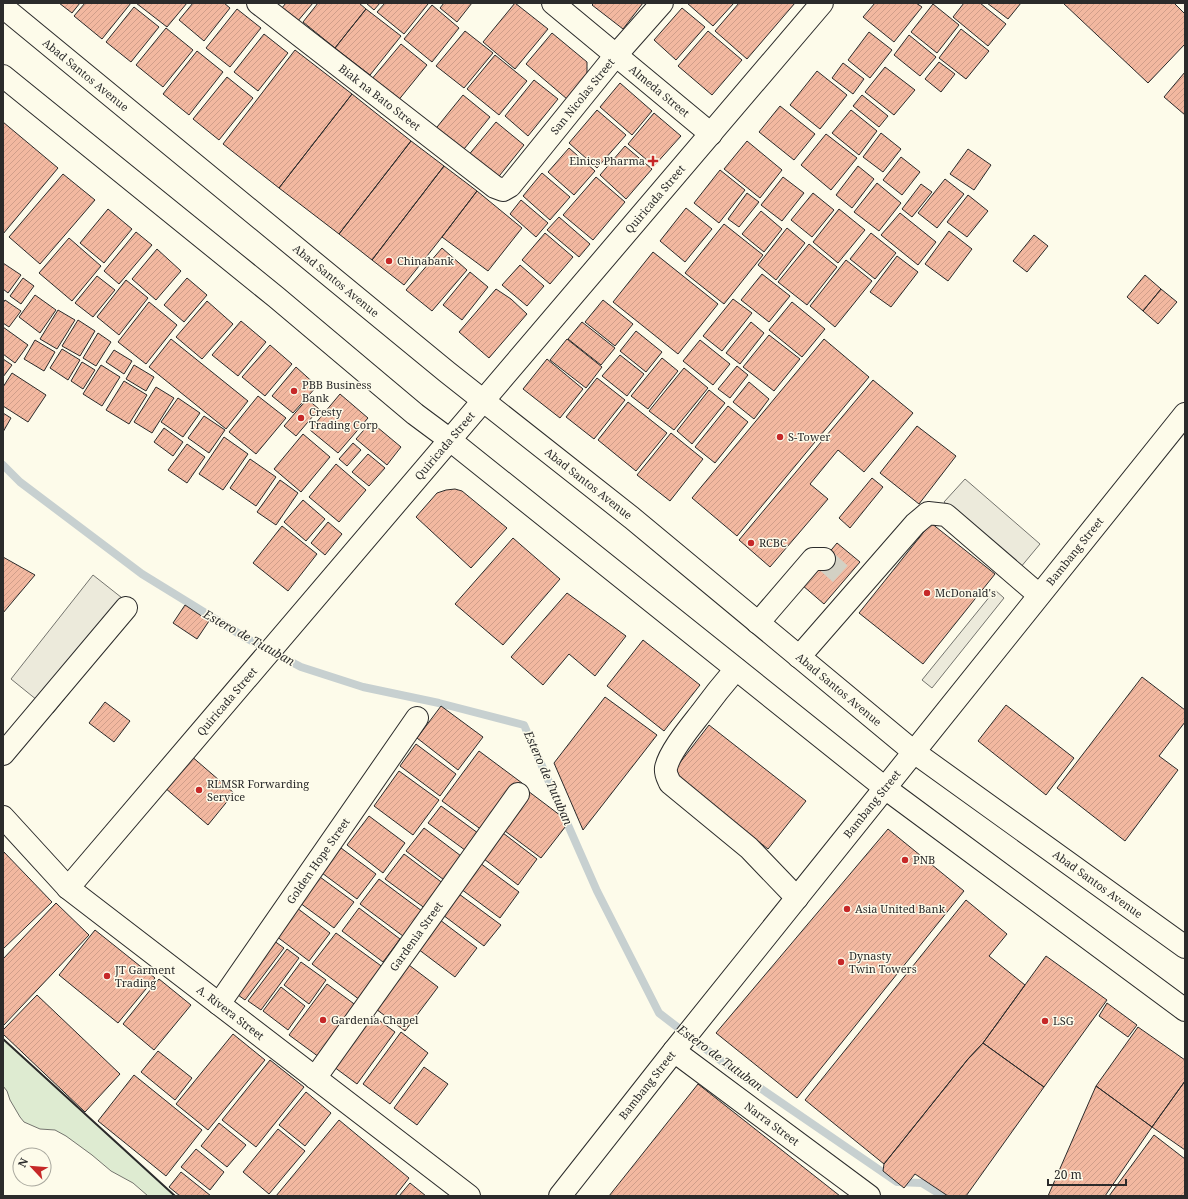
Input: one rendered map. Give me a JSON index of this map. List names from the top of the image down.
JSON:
{
  "streets": {
    "street": [
      "Abad Santos Avenue",
      "Almeda Street",
      "San Nicolas Street",
      "Biak na Bato Street",
      "Quiricada Street",
      "Bambang Street",
      "Golden Hope Street",
      "Gardenia Street",
      "A. Rivera Street",
      "Narra Street"
    ]
  },
  "crossings": [
    ["Abad Santos Avenue", "Quiricada Street"],
    ["Abad Santos Avenue", "Bambang Street"],
    ["Almeda Street", "San Nicolas Street"],
    ["Almeda Street", "Quiricada Street"],
    ["San Nicolas Street", "Biak na Bato Street"],
    ["Quiricada Street", "A. Rivera Street"],
    ["Bambang Street", "Narra Street"],
    ["Golden Hope Street", "A. Rivera Street"],
    ["Gardenia Street", "A. Rivera Street"]
  ],
  "water": ["Estero de Tutuban"],
  "places": {
    "health": ["Elnics Pharma"],
    "other": [
      "Chinabank",
      "PBB Business Bank",
      "Cresty Trading Corp",
      "S-Tower",
      "RCBC",
      "McDonald's",
      "RLMSR Forwarding Service",
      "PNB",
      "Asia United Bank",
      "Dynasty Twin Towers",
      "JT Garment Trading",
      "Gardenia Chapel",
      "LSG"
    ]
  },
  "scale_bar": "20 m",
  "north": "top left"
}
